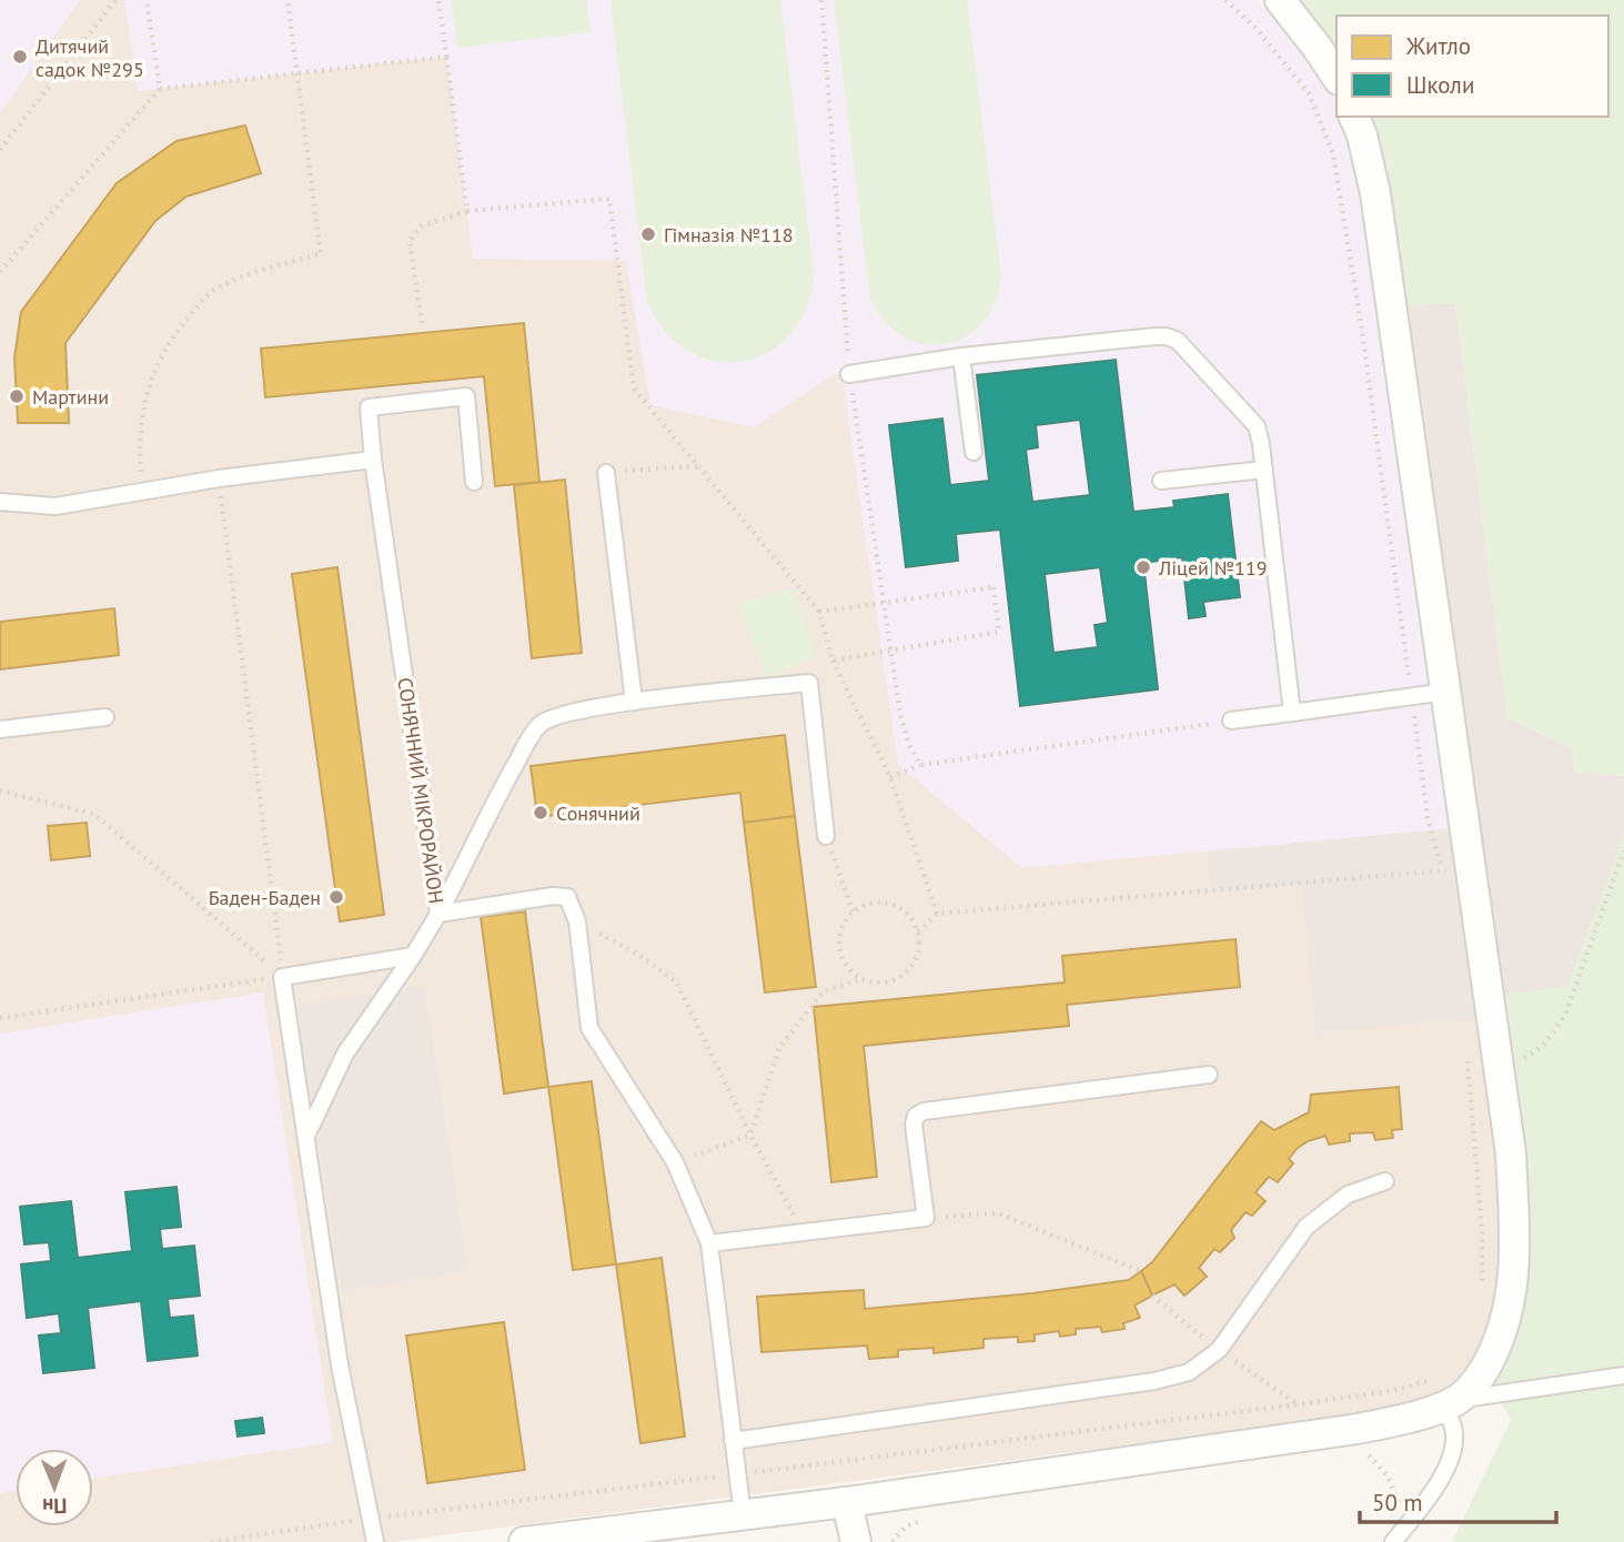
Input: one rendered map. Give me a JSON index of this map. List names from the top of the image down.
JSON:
{
  "streets": {
    "lane": ["СОНЯЧНИЙ МІКРОРАЙОН"]
  },
  "places": [
    "Дитячий садок №295",
    "Гімназія №118",
    "Мартини",
    "Ліцей №119",
    "Сонячний",
    "Баден-Баден"
  ],
  "legend": ["Житло", "Школи"],
  "scale_bar": "50 m",
  "north": "bottom"
}
